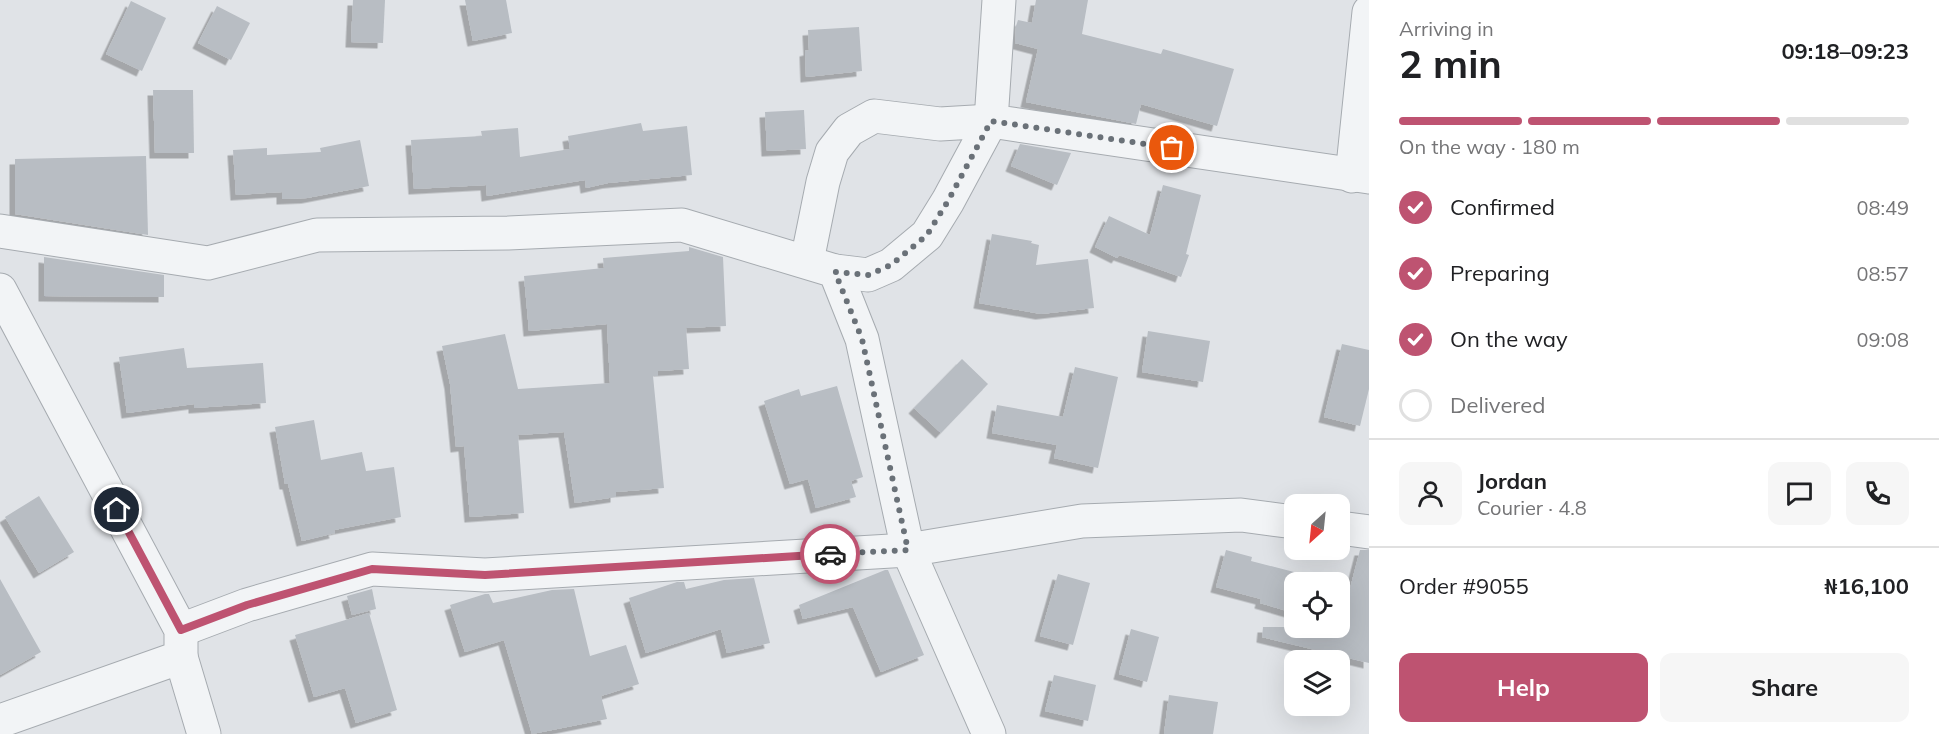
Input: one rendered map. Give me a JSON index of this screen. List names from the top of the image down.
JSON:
{
  "north": "bottom left",
  "page": {
    "heading": ["2 min", "Arriving in", "09:18–09:23"],
    "panel": [
      "Jordan",
      "Courier · 4.8",
      "Order #9055",
      "₦16,100"
    ],
    "bar": "On the way · 180 m",
    "list": [
      ["Confirmed", "08:49"],
      ["Preparing", "08:57"],
      ["On the way", "09:08"],
      "Delivered"
    ],
    "buttons": ["Help", "Share"]
  }
}
